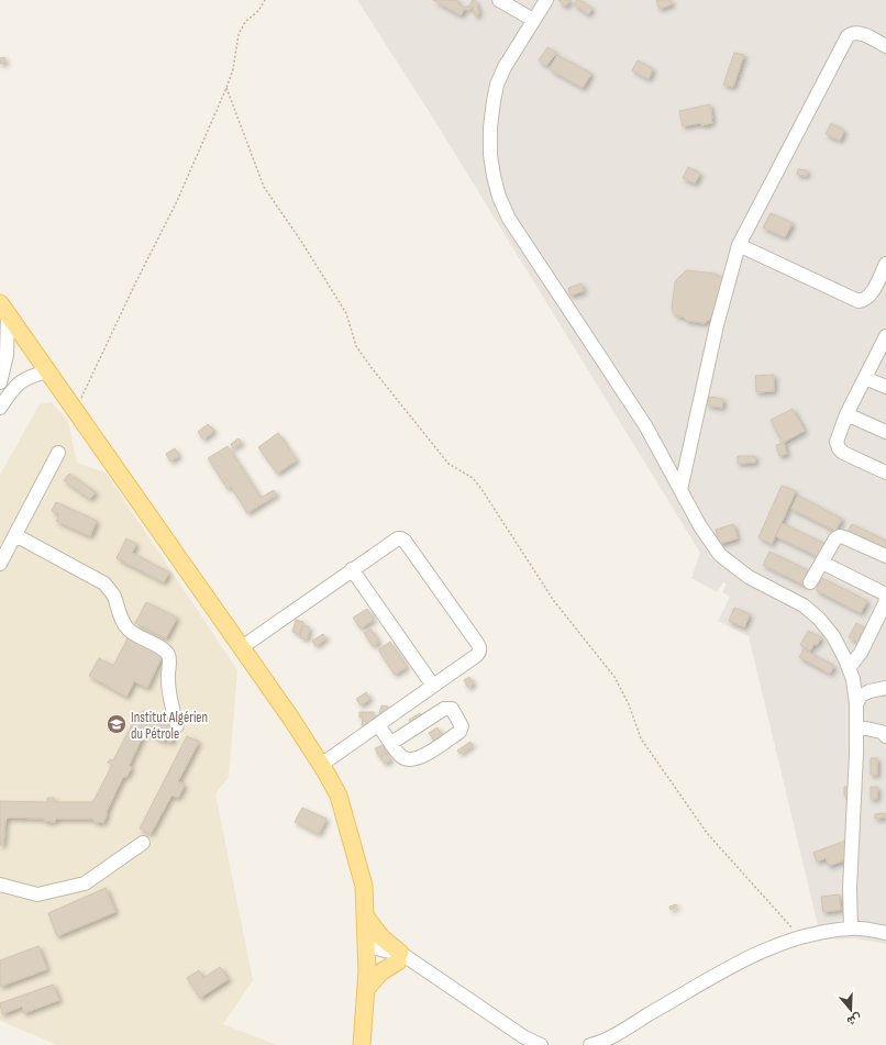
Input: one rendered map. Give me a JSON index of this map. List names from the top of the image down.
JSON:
{
  "places": {
    "school or university": ["Institut Algérien du Pétrole"]
  },
  "north": "bottom"
}
